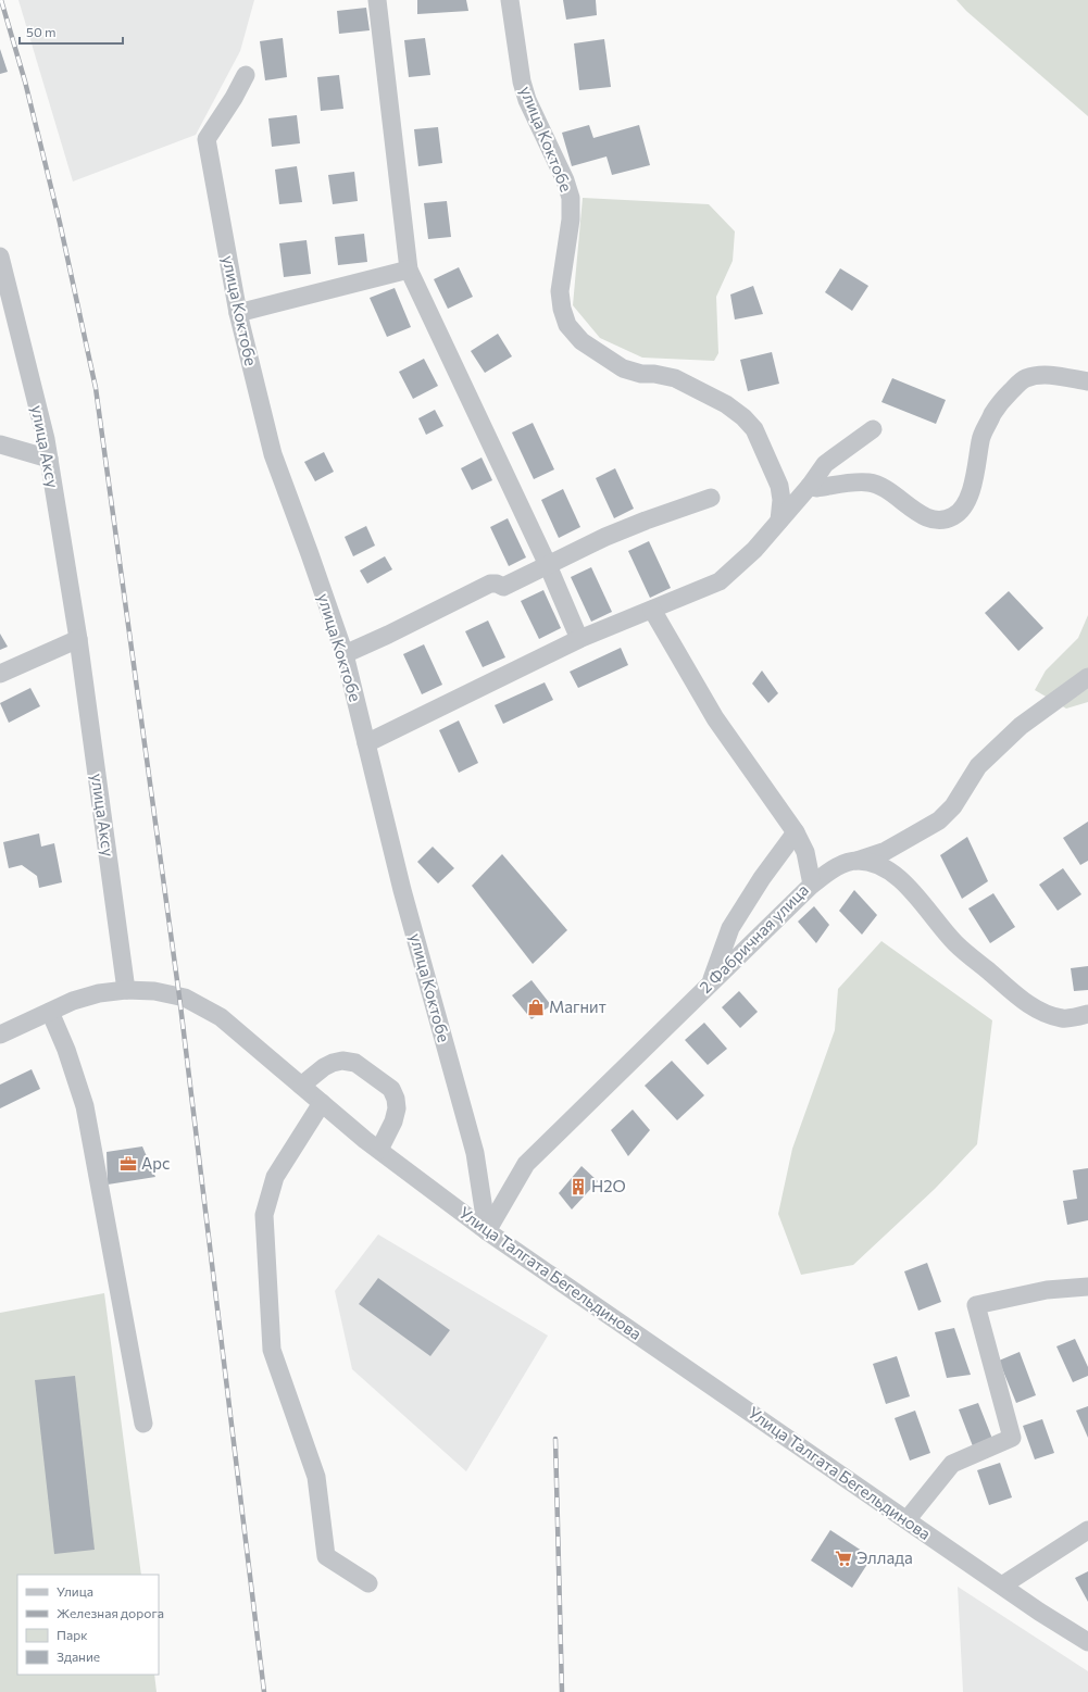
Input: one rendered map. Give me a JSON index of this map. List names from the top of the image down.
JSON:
{
  "streets": {
    "street": [
      "улица Коктобе",
      "улица Аксу",
      "2 Фабричная улица",
      "Улица Талгата Бегельдинова"
    ]
  },
  "crossings": [
    ["улица Коктобе", "2 Фабричная улица"],
    ["улица Коктобе", "Улица Талгата Бегельдинова"],
    ["улица Аксу", "Улица Талгата Бегельдинова"],
    ["2 Фабричная улица", "Улица Талгата Бегельдинова"]
  ],
  "places": {
    "shop": ["Магнит"],
    "office": ["Арс"],
    "building": ["H2O"],
    "supermarket": ["Эллада"]
  },
  "legend": [
    "Улица",
    "Железная дорога",
    "Парк",
    "Здание"
  ],
  "scale_bar": "50 m"
}
